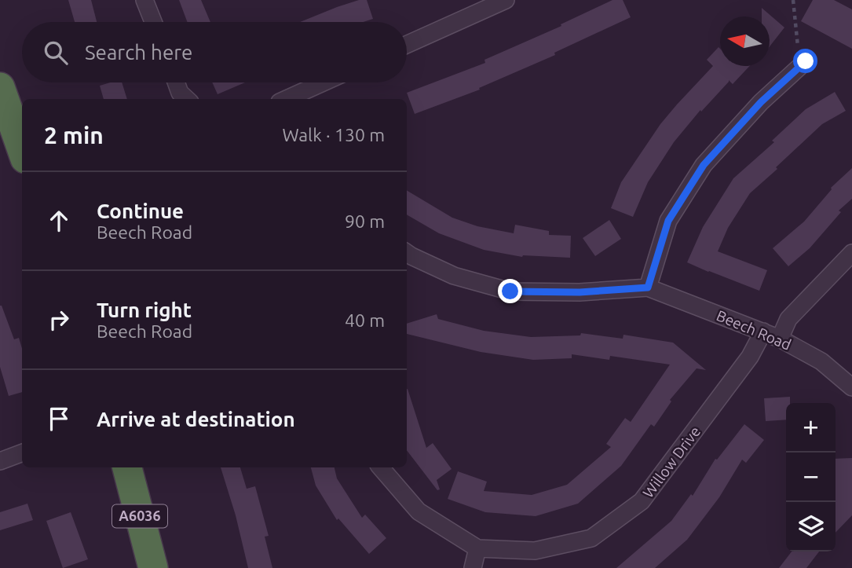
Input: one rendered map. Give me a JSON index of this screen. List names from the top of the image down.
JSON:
{
  "streets": {
    "highway": ["A6036"],
    "street": ["Beech Road", "Willow Drive"]
  },
  "crossings": [
    ["Beech Road", "Willow Drive"]
  ],
  "north": "left",
  "page": {
    "search": "Search here",
    "heading": ["2 min", "Walk · 130 m"],
    "list": [
      ["Continue", "Beech Road", "90 m"],
      ["Turn right", "Beech Road", "40 m"],
      "Arrive at destination"
    ],
    "map_buttons": ["+", "−"]
  }
}
